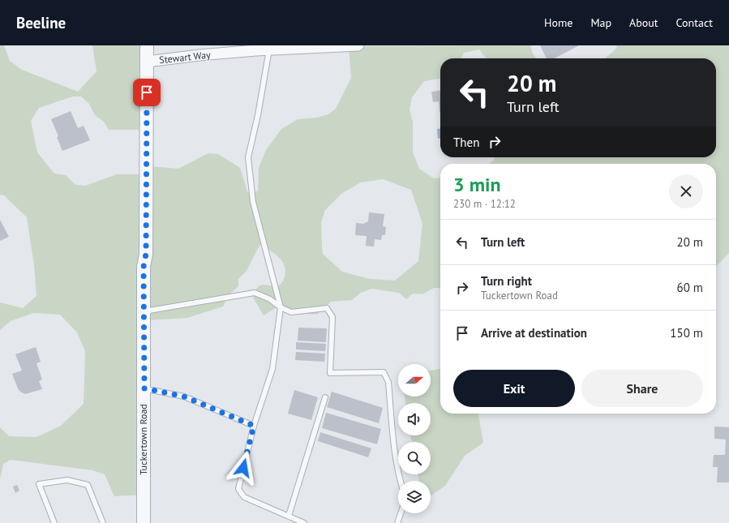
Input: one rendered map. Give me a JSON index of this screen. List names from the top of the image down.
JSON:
{
  "streets": {
    "street": ["Stewart Way", "Tuckertown Road"]
  },
  "crossings": [
    ["Stewart Way", "Tuckertown Road"]
  ],
  "north": "right",
  "page": {
    "header": "Beeline",
    "nav": [
      "Home",
      "Map",
      "About",
      "Contact"
    ],
    "turn": ["20 m", "Turn left"],
    "then": "Then",
    "heading": ["3 min", "230 m · 12:12"],
    "list": [
      {
        "name": "Turn left",
        "value": "20 m"
      },
      {
        "name": "Turn right",
        "note": "Tuckertown Road",
        "value": "60 m"
      },
      {
        "name": "Arrive at destination",
        "value": "150 m"
      }
    ],
    "buttons": ["Exit", "Share"]
  }
}
